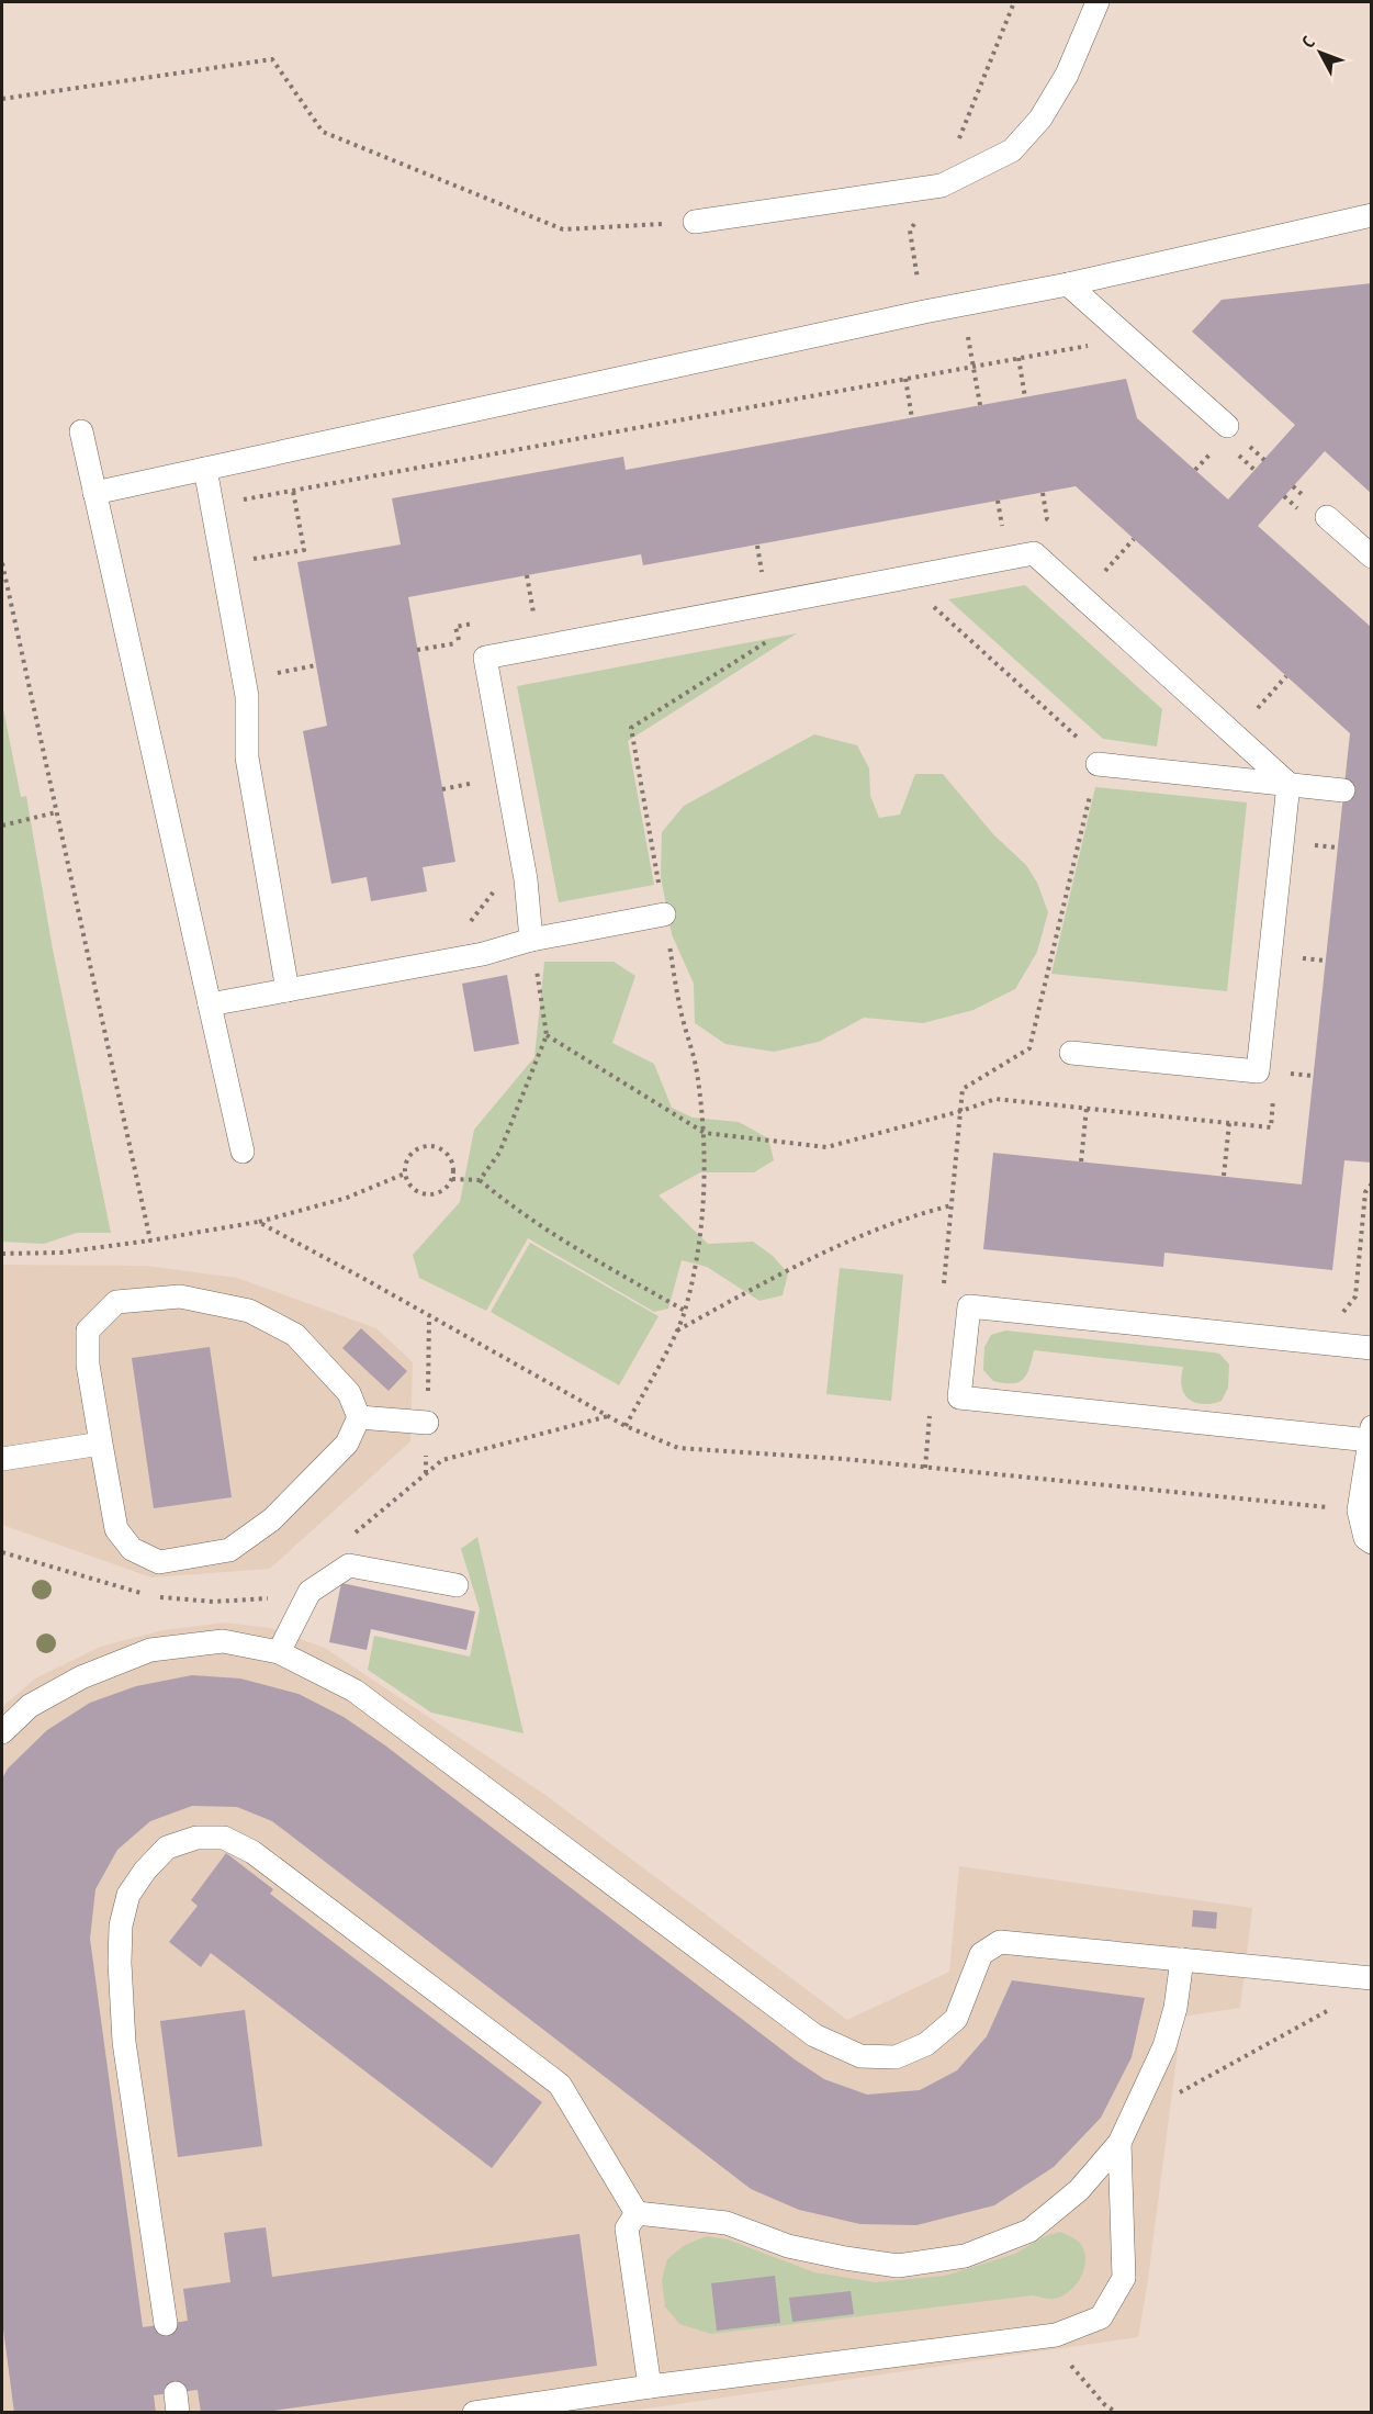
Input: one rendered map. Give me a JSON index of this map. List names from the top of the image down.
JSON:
{
  "north": "top left"
}
